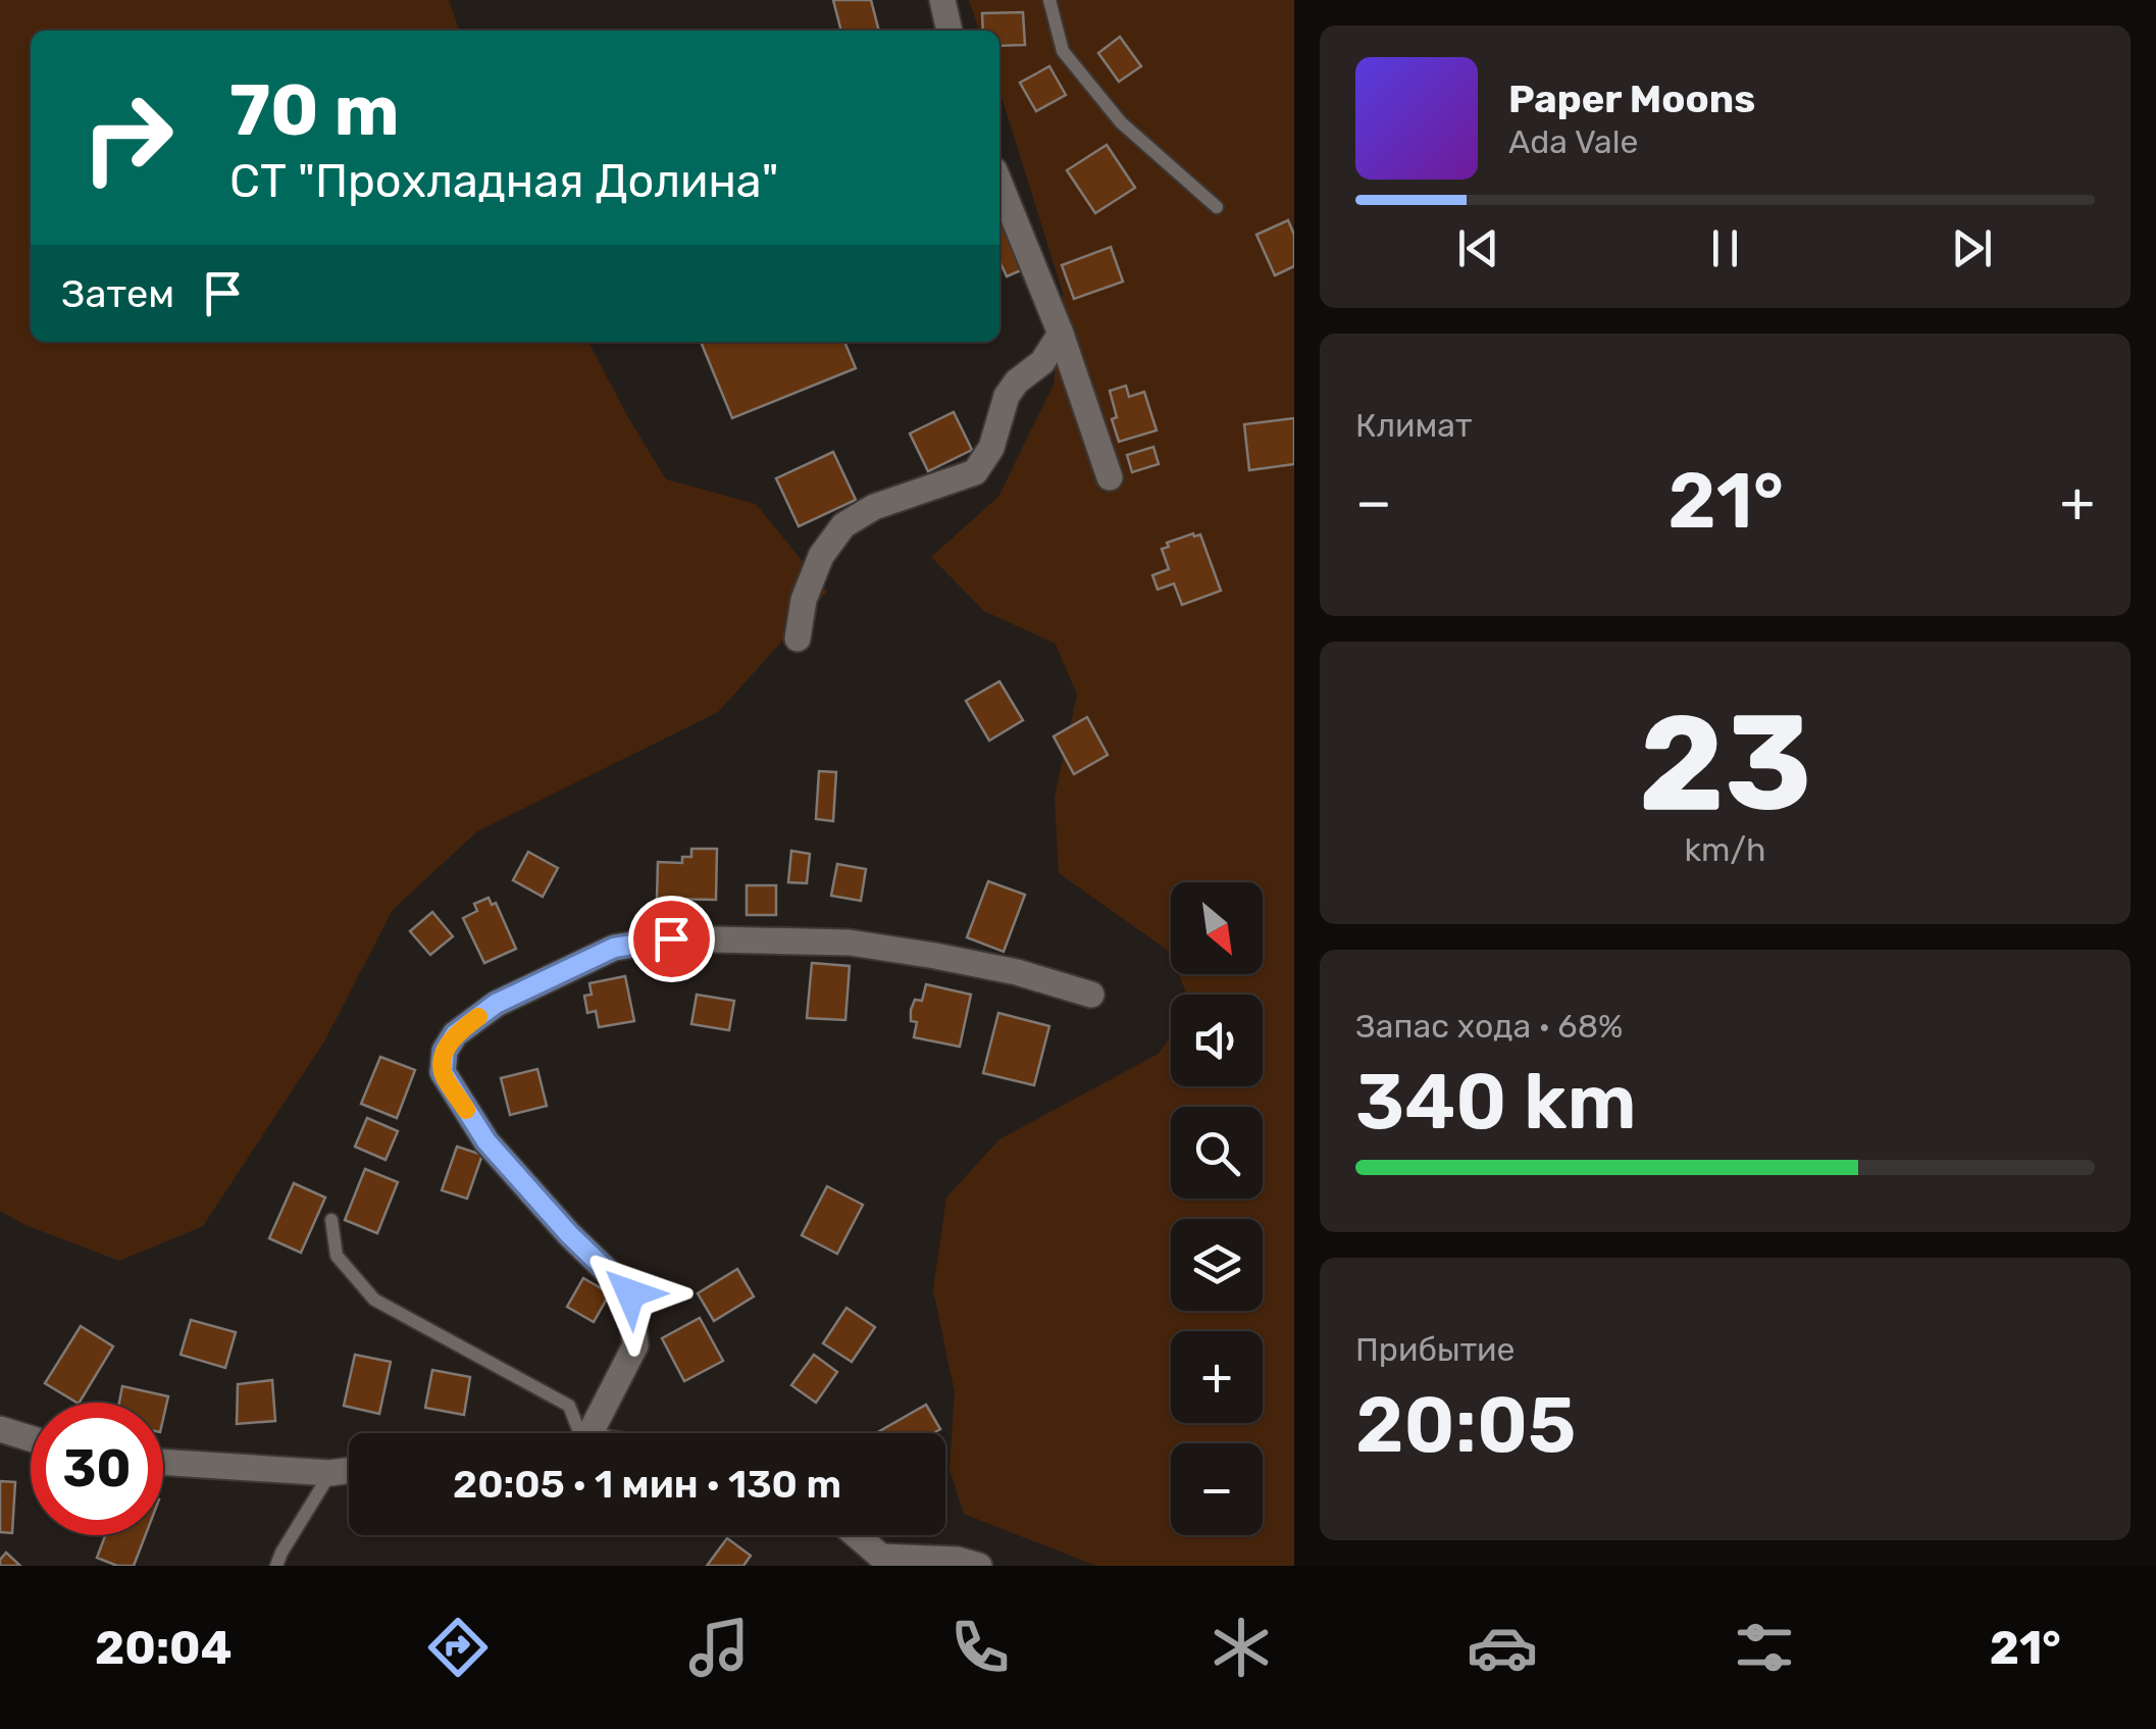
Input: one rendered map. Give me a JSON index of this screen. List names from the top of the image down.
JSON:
{
  "north": "bottom right",
  "page": {
    "turn": ["70 m", "СТ \"Прохладная Долина\""],
    "song": ["Paper Moons", "Ada Vale"],
    "then": "Затем",
    "tile": [
      "Климат",
      ["23", "km/h"],
      ["Запас хода · 68%", "340 km"],
      ["Прибытие", "20:05"]
    ],
    "heat": ["−", "21°", "+"],
    "map_buttons": ["+", "−"],
    "limit": "30",
    "trip": "20:05 · 1 мин · 130 m",
    "tabs": ["20:04", "21°"]
  }
}
